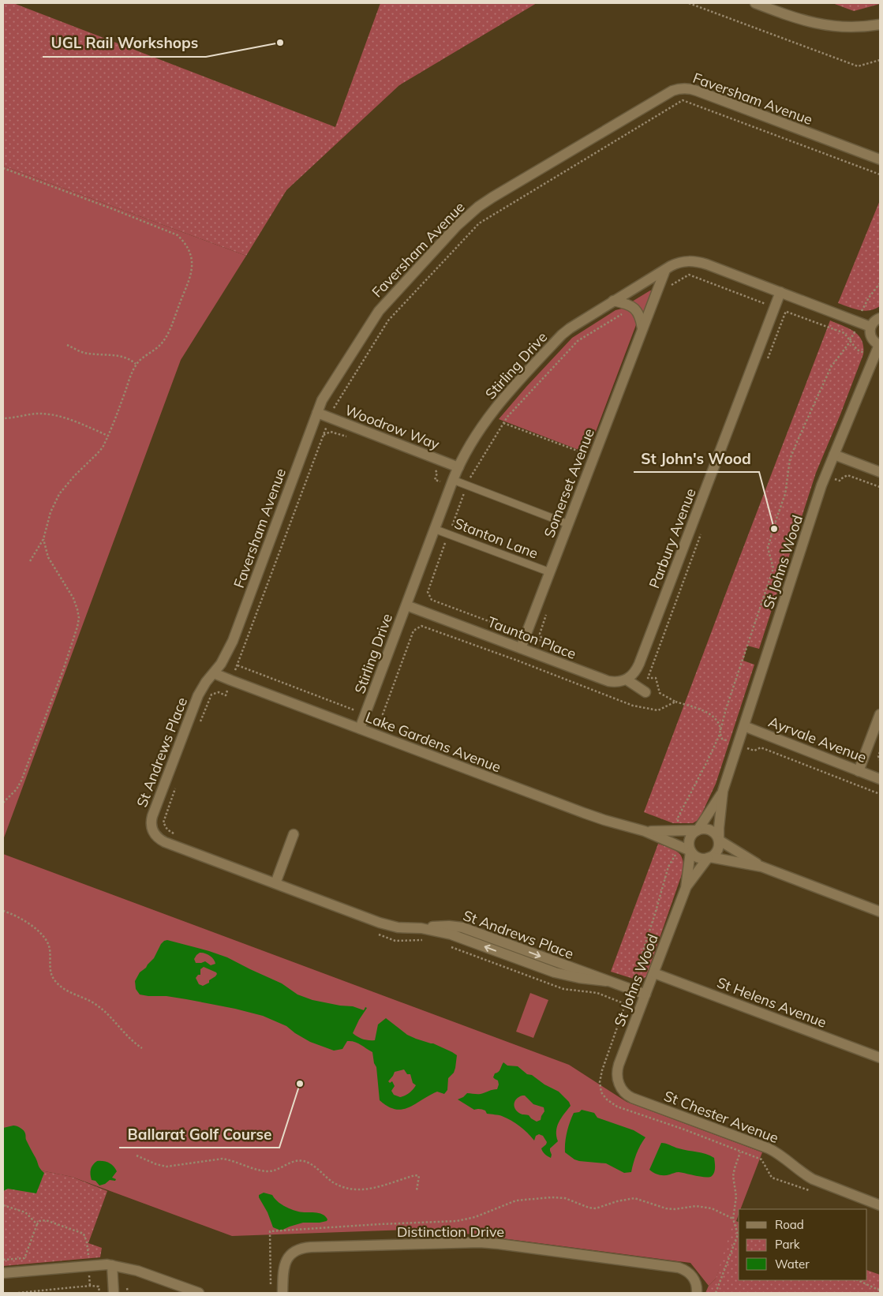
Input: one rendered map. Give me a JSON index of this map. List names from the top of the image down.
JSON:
{
  "streets": {
    "street": [
      "Faversham Avenue",
      "Stirling Drive",
      "Woodrow Way",
      "Somerset Avenue",
      "Parbury Avenue",
      "St Johns Wood",
      "Taunton Place",
      "Ayrvale Avenue",
      "Lake Gardens Avenue",
      "St Andrews Place",
      "St Helens Avenue",
      "St Chester Avenue",
      "Distinction Drive"
    ],
    "lane": ["Stanton Lane"]
  },
  "crossings": [
    ["Faversham Avenue", "Woodrow Way"],
    ["Faversham Avenue", "Lake Gardens Avenue"],
    ["Faversham Avenue", "St Andrews Place"],
    ["Stirling Drive", "Woodrow Way"],
    ["Stirling Drive", "Somerset Avenue"],
    ["Stirling Drive", "Stanton Lane"],
    ["Stirling Drive", "Parbury Avenue"],
    ["Stirling Drive", "Taunton Place"],
    ["Stirling Drive", "Lake Gardens Avenue"],
    ["Somerset Avenue", "Stanton Lane"],
    ["Somerset Avenue", "Taunton Place"],
    ["Parbury Avenue", "Taunton Place"],
    ["St Johns Wood", "Ayrvale Avenue"],
    ["St Johns Wood", "Lake Gardens Avenue"],
    ["St Johns Wood", "St Andrews Place"],
    ["St Johns Wood", "St Helens Avenue"],
    ["St Johns Wood", "St Chester Avenue"],
    ["Lake Gardens Avenue", "St Andrews Place"]
  ],
  "places": ["UGL Rail Workshops", "St John's Wood", "Ballarat Golf Course"],
  "legend": ["Road", "Park", "Water"]
}
